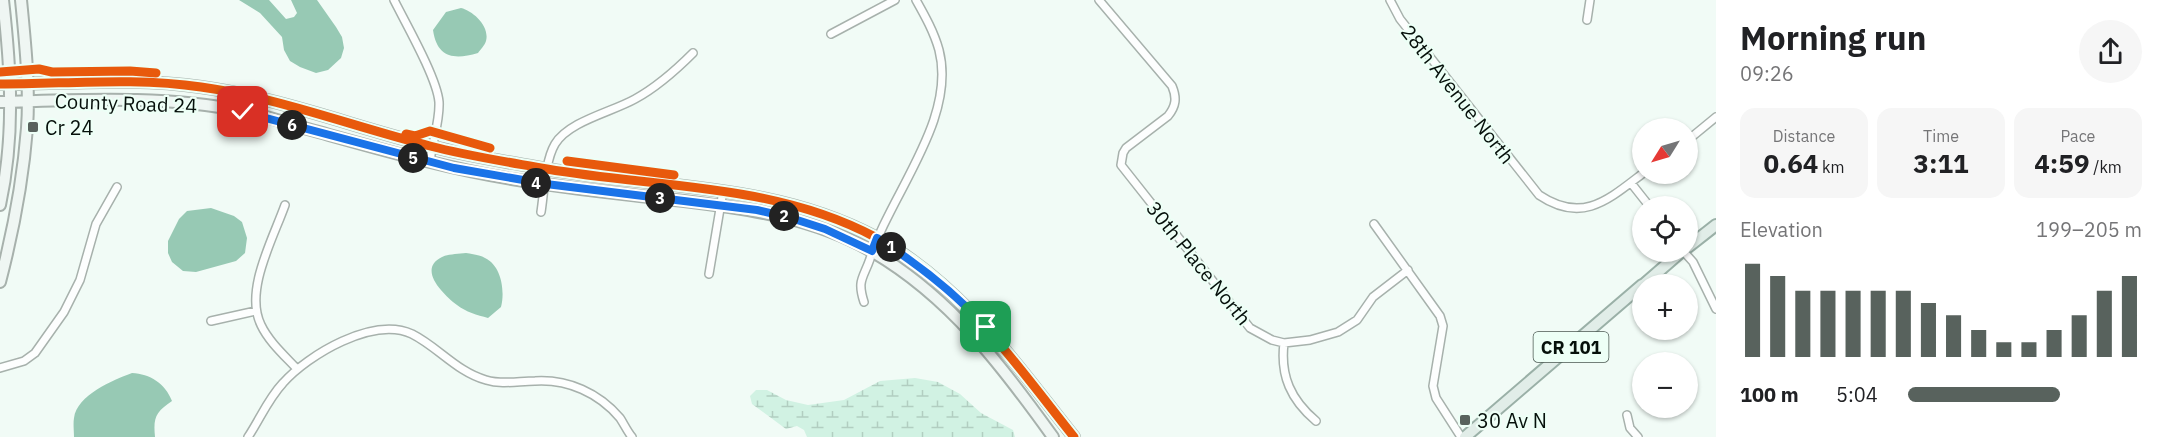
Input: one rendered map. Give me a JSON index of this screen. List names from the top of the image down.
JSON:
{
  "streets": {
    "main road": ["CR 101"],
    "street": ["28th Avenue North", "County Road 24", "30th Place North"]
  },
  "places": {
    "transit": ["Cr 24", "30 Av N"]
  },
  "north": "bottom left",
  "page": {
    "heading": ["Morning run", "09:26"],
    "stats": [
      ["Distance", "0.64 km"],
      ["Time", "3:11"],
      ["Pace", "4:59 /km"]
    ],
    "pins": [
      "6",
      "5",
      "4",
      "3",
      "2",
      "1"
    ],
    "map_buttons": ["+", "−"],
    "chart": ["Elevation", "199–205 m"],
    "list": [
      {
        "name": "100 m",
        "note": "5:04"
      }
    ]
  }
}
